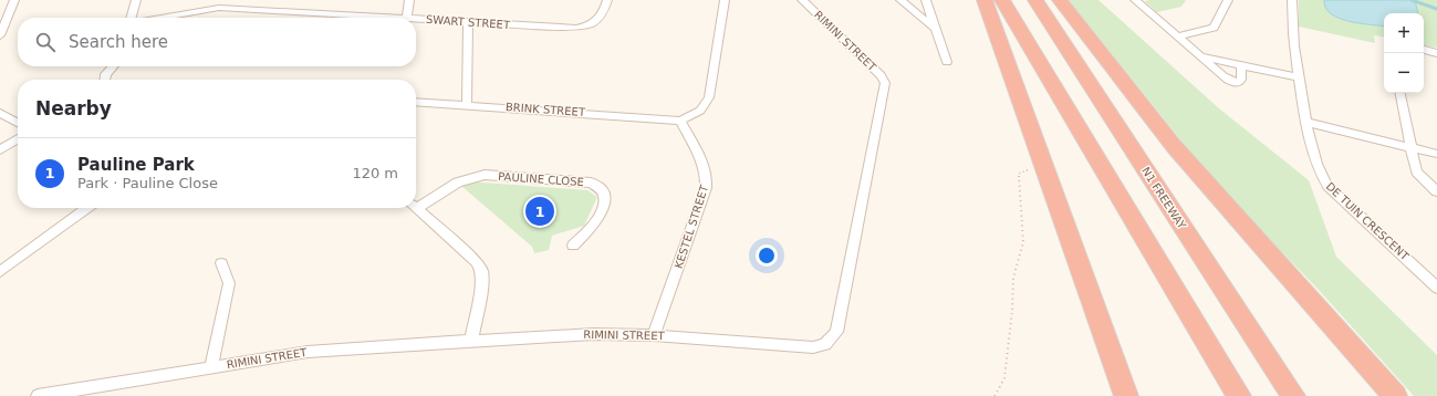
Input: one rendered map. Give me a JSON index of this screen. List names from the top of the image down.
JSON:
{
  "streets": {
    "highway": ["N1 FREEWAY"],
    "street": [
      "SWART STREET",
      "RIMINI STREET",
      "BRINK STREET",
      "PAULINE CLOSE",
      "DE TUIN CRESCENT",
      "KESTEL STREET"
    ]
  },
  "crossings": [
    ["RIMINI STREET", "KESTEL STREET"],
    ["BRINK STREET", "KESTEL STREET"]
  ],
  "page": {
    "map_buttons": ["+", "−"],
    "search": "Search here",
    "heading": "Nearby",
    "list": [
      {
        "mark": "1",
        "name": "Pauline Park",
        "note": "Park · Pauline Close",
        "value": "120 m"
      }
    ],
    "pins": "1"
  }
}
